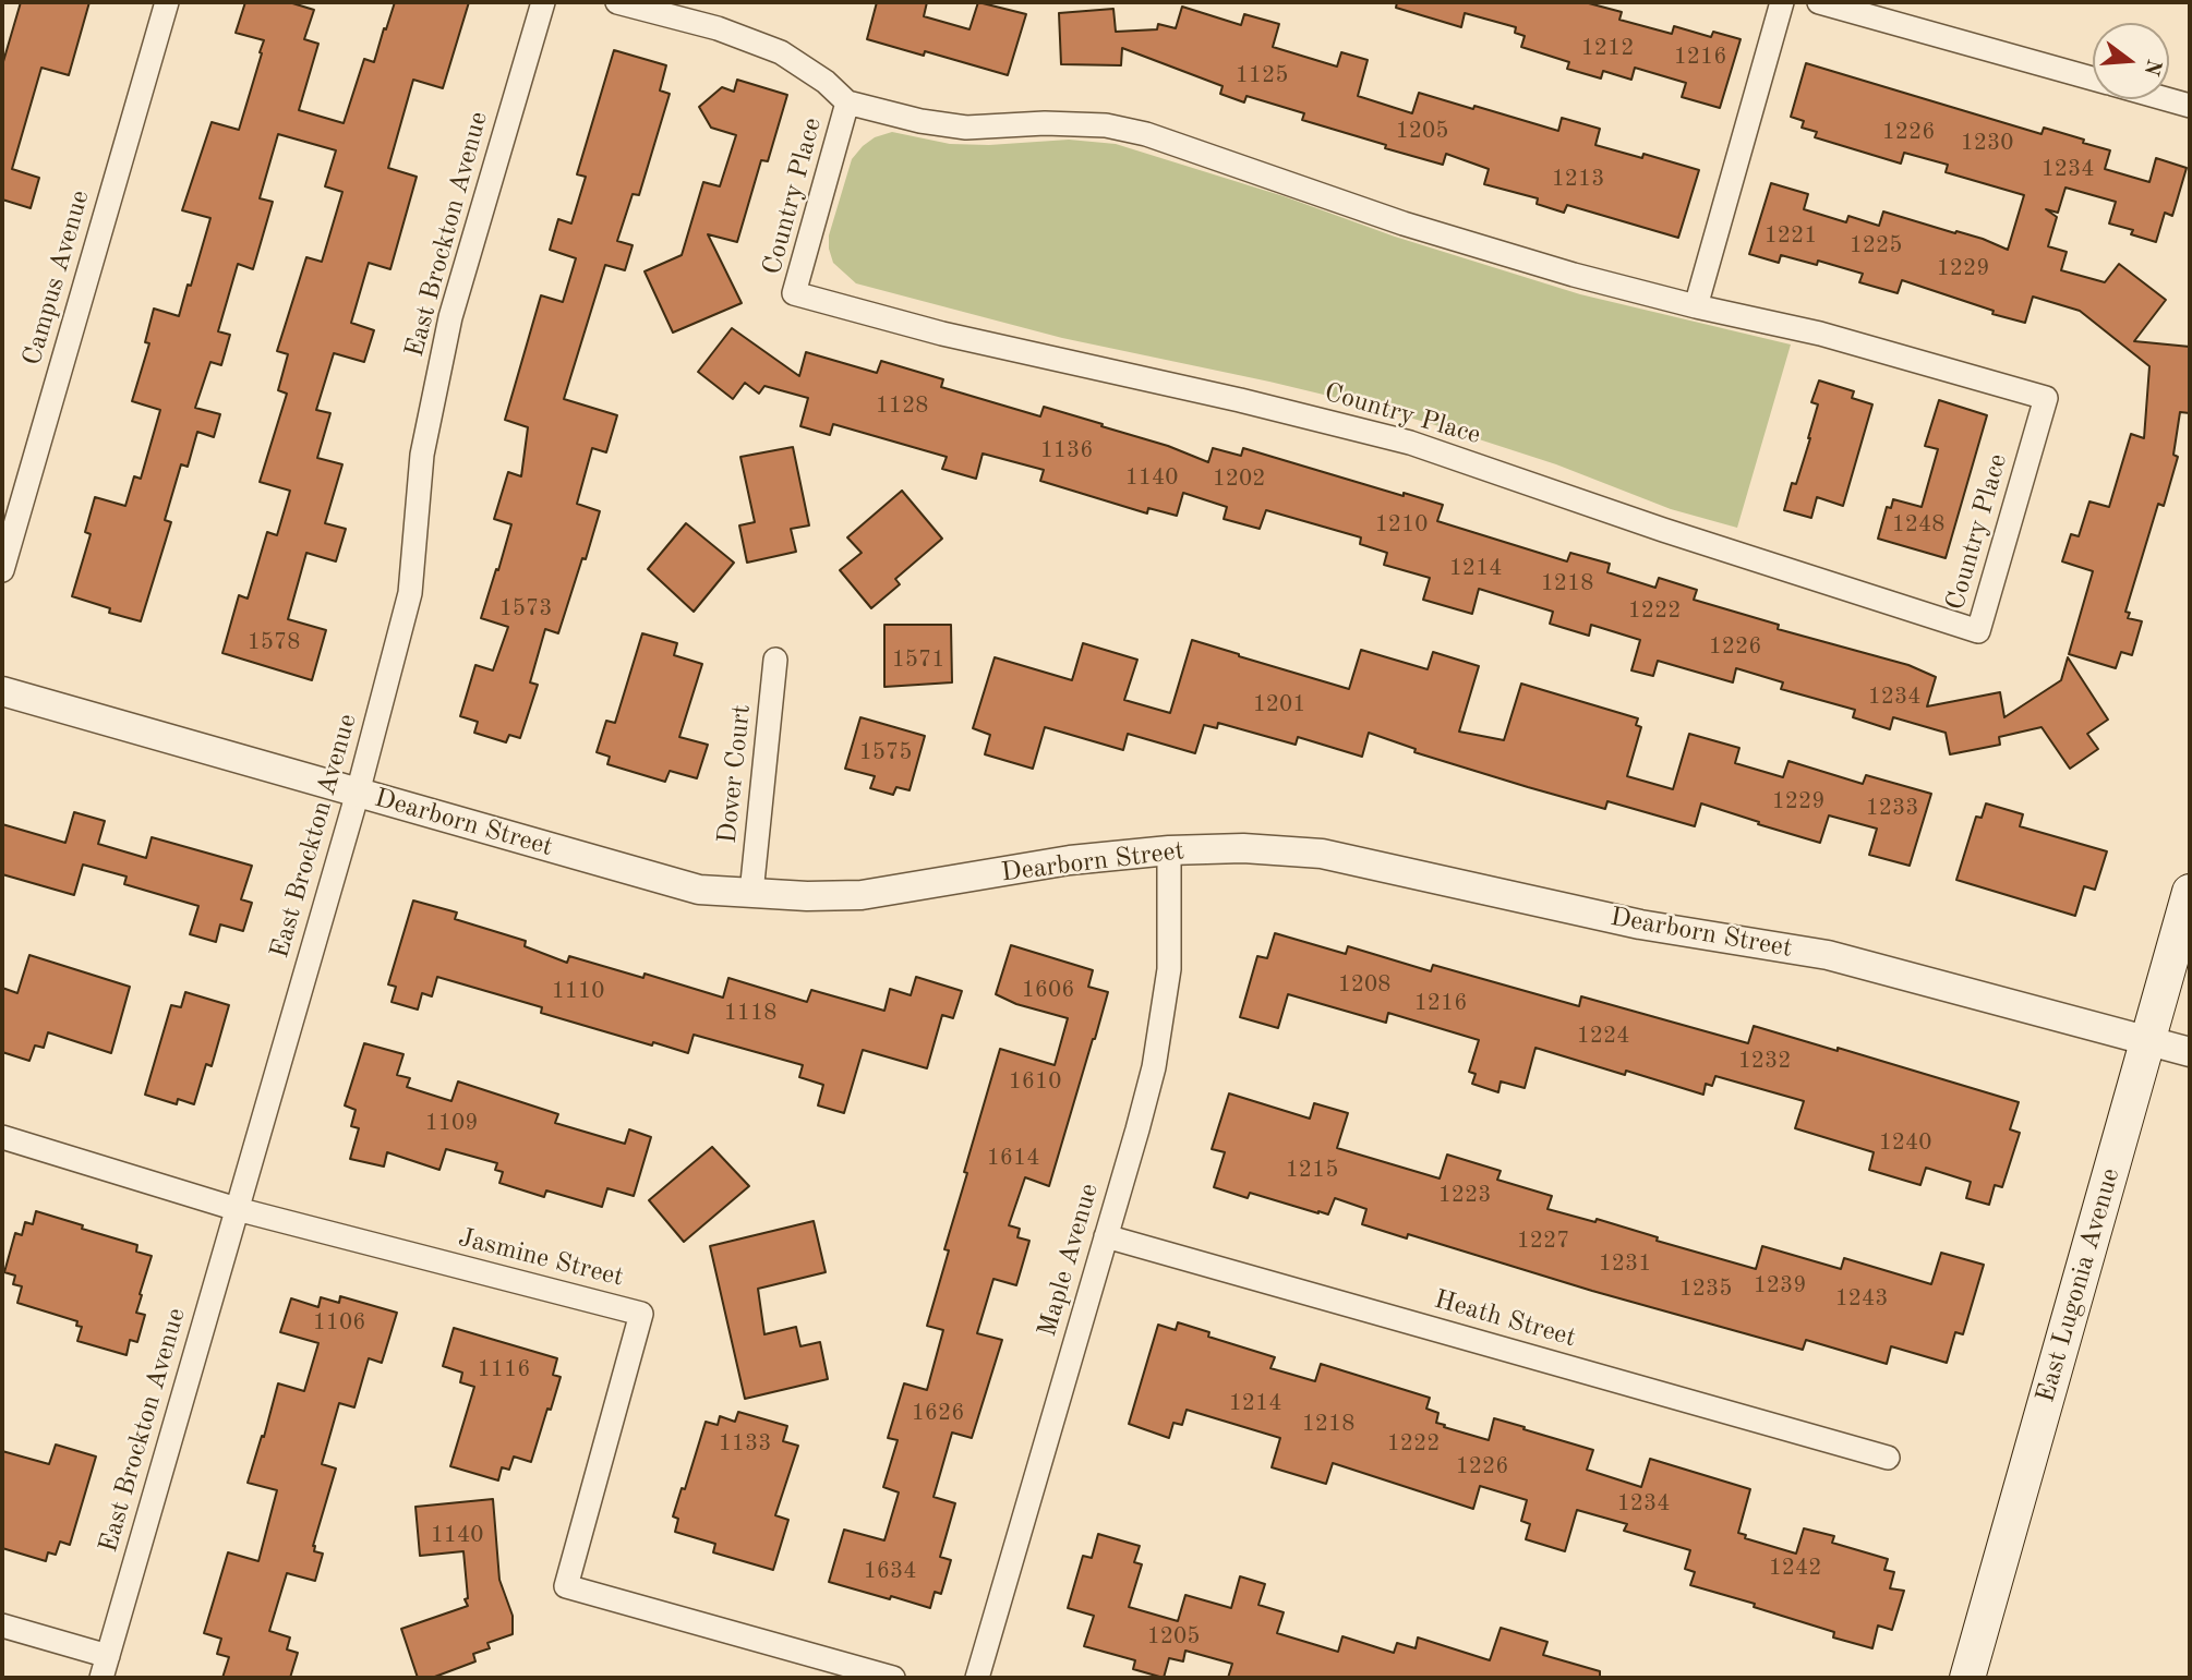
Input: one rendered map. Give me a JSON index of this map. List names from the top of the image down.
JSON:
{
  "streets": {
    "main road": ["East Lugonia Avenue"],
    "street": [
      "Country Place",
      "East Brockton Avenue",
      "Campus Avenue",
      "Dover Court",
      "Dearborn Street",
      "Jasmine Street",
      "Maple Avenue",
      "Heath Street"
    ]
  },
  "crossings": [
    ["East Brockton Avenue", "Dearborn Street"],
    ["East Brockton Avenue", "Jasmine Street"],
    ["Dover Court", "Dearborn Street"],
    ["Dearborn Street", "Maple Avenue"],
    ["Dearborn Street", "East Lugonia Avenue"],
    ["Maple Avenue", "Heath Street"]
  ],
  "house_numbers": [
    "1212",
    "1216",
    "1125",
    "1205",
    "1226",
    "1230",
    "1234",
    "1213",
    "1221",
    "1225",
    "1229",
    "1128",
    "1136",
    "1140",
    "1202",
    "1210",
    "1248",
    "1214",
    "1218",
    "1573",
    "1222",
    "1578",
    "1226",
    "1571",
    "1234",
    "1201",
    "1575",
    "1229",
    "1233",
    "1208",
    "1606",
    "1110",
    "1216",
    "1118",
    "1224",
    "1232",
    "1610",
    "1109",
    "1240",
    "1614",
    "1215",
    "1223",
    "1227",
    "1231",
    "1239",
    "1235",
    "1243",
    "1106",
    "1116",
    "1214",
    "1626",
    "1218",
    "1133",
    "1222",
    "1226",
    "1234",
    "1140",
    "1242",
    "1634",
    "1205"
  ],
  "north": "right"
}
